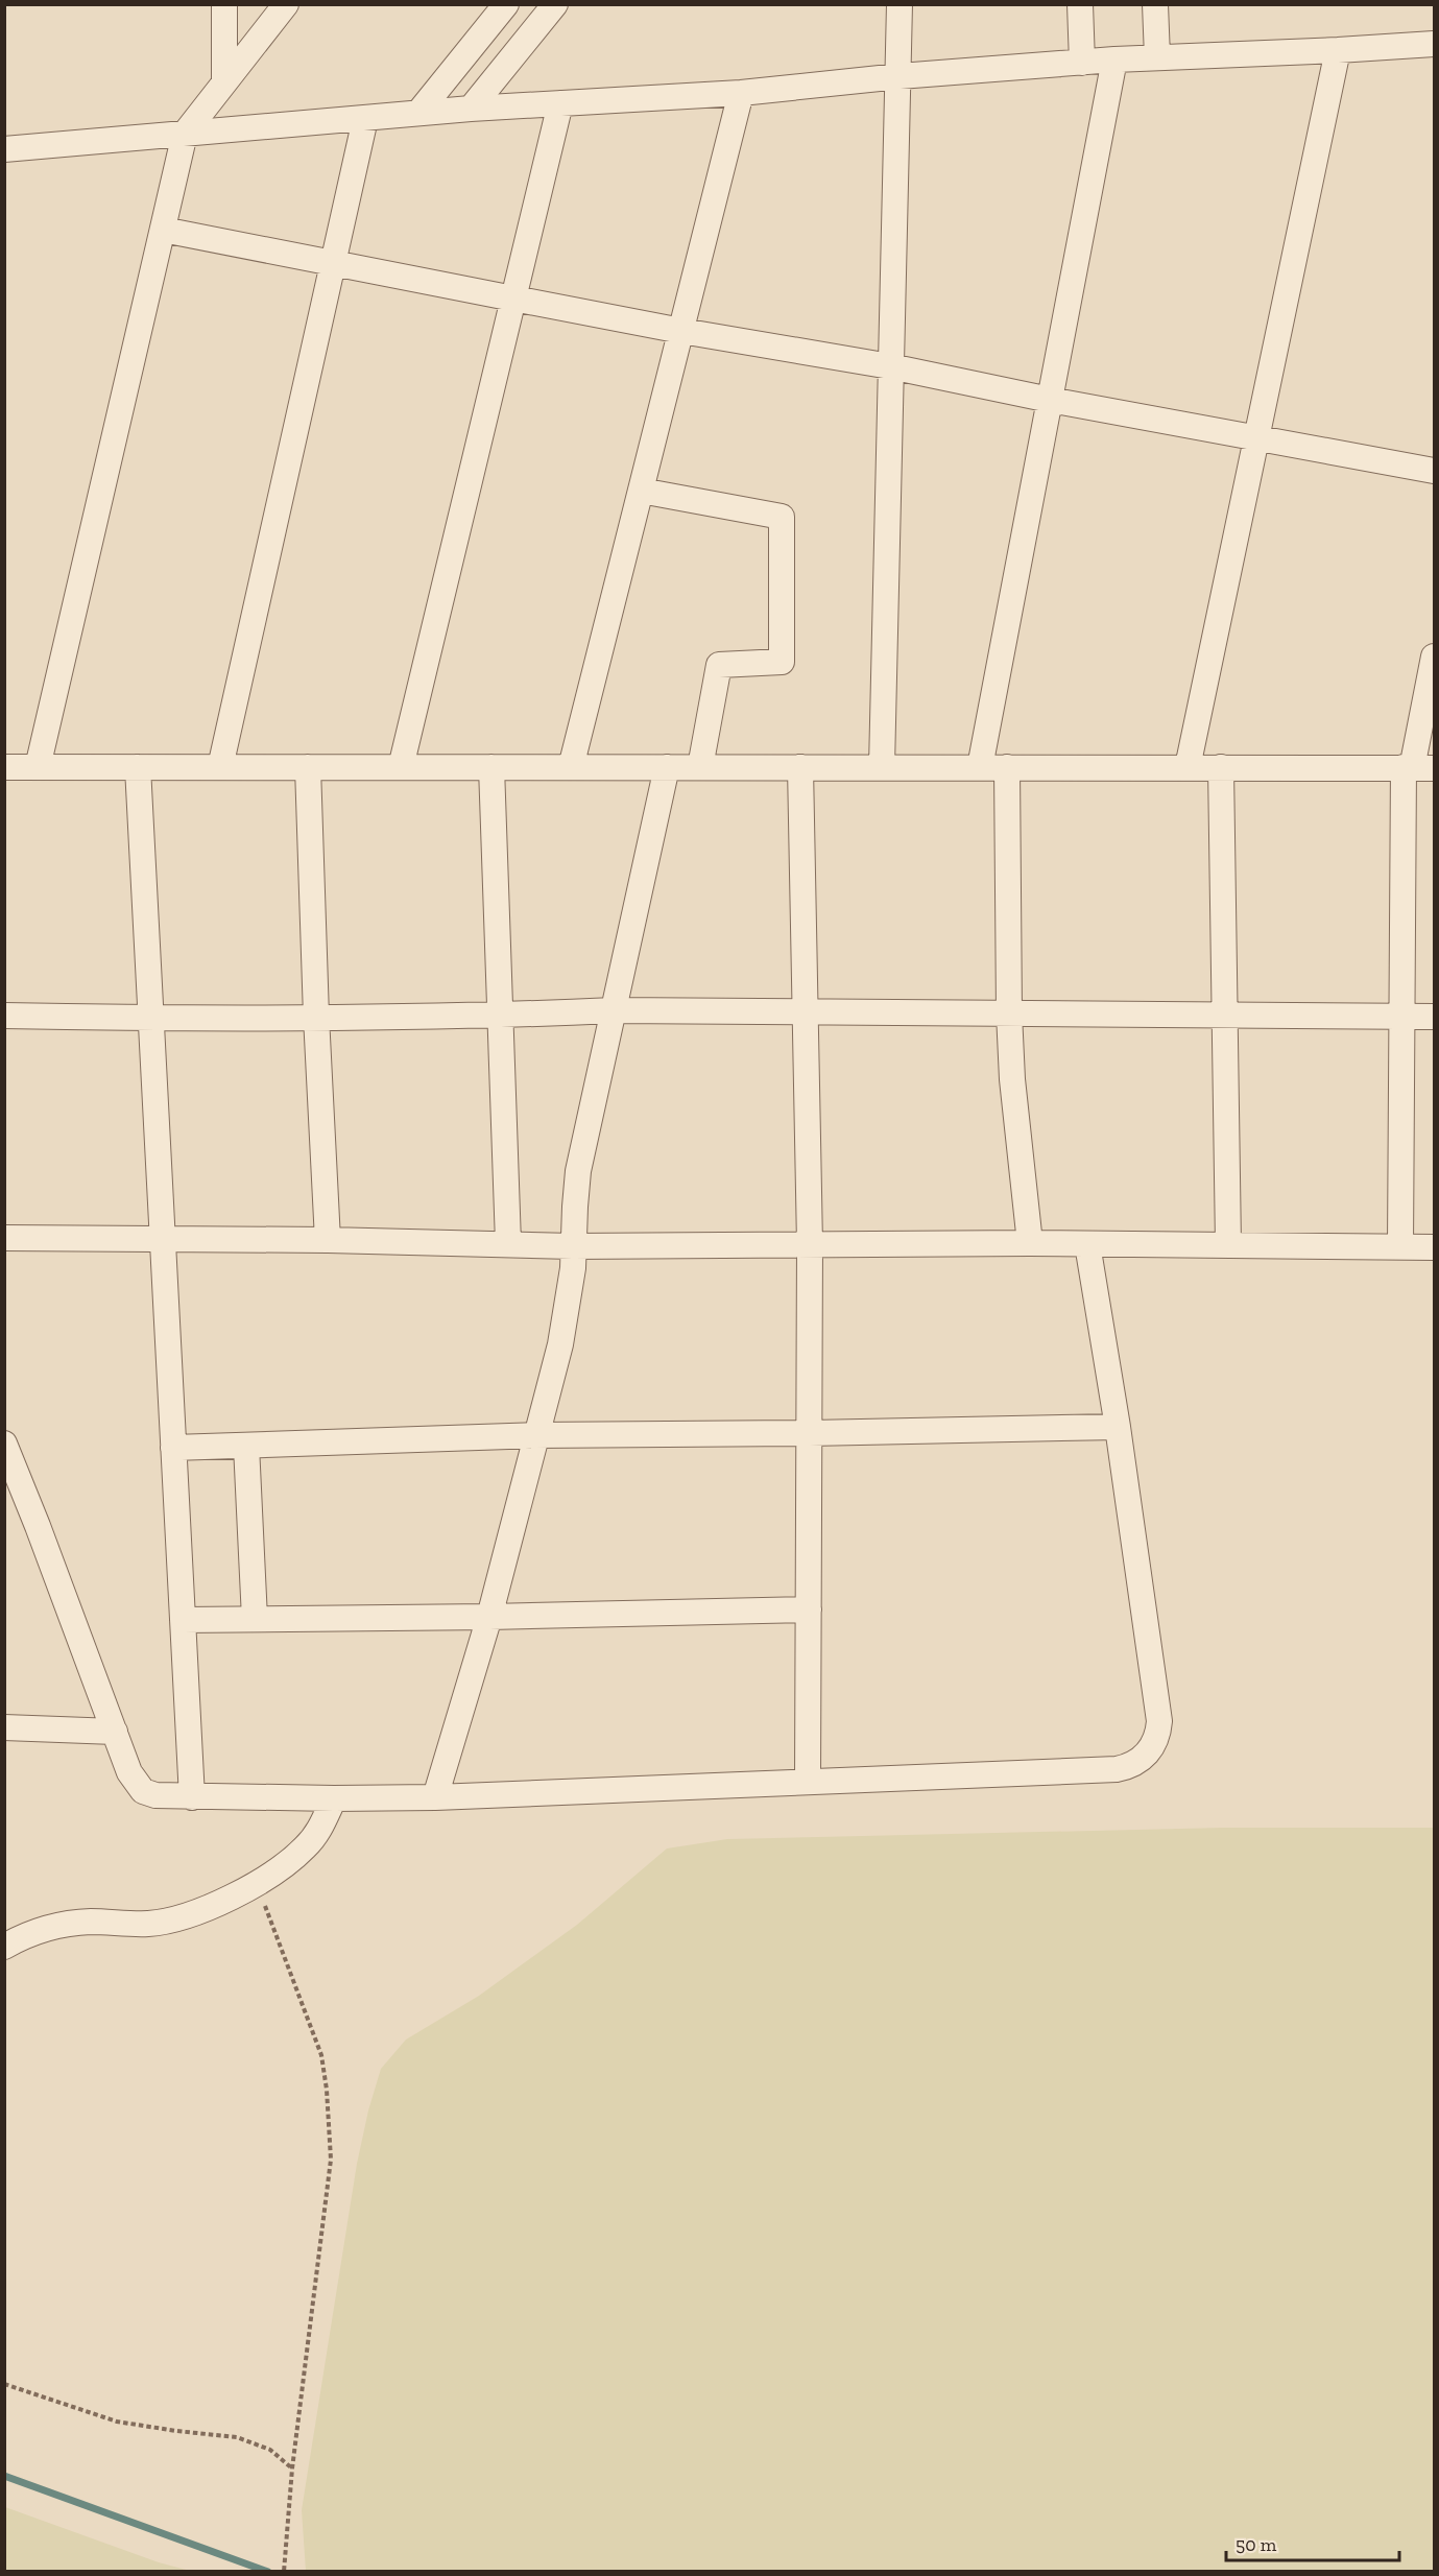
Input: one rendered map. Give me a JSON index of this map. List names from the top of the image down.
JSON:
{
  "scale_bar": "50 m"
}
